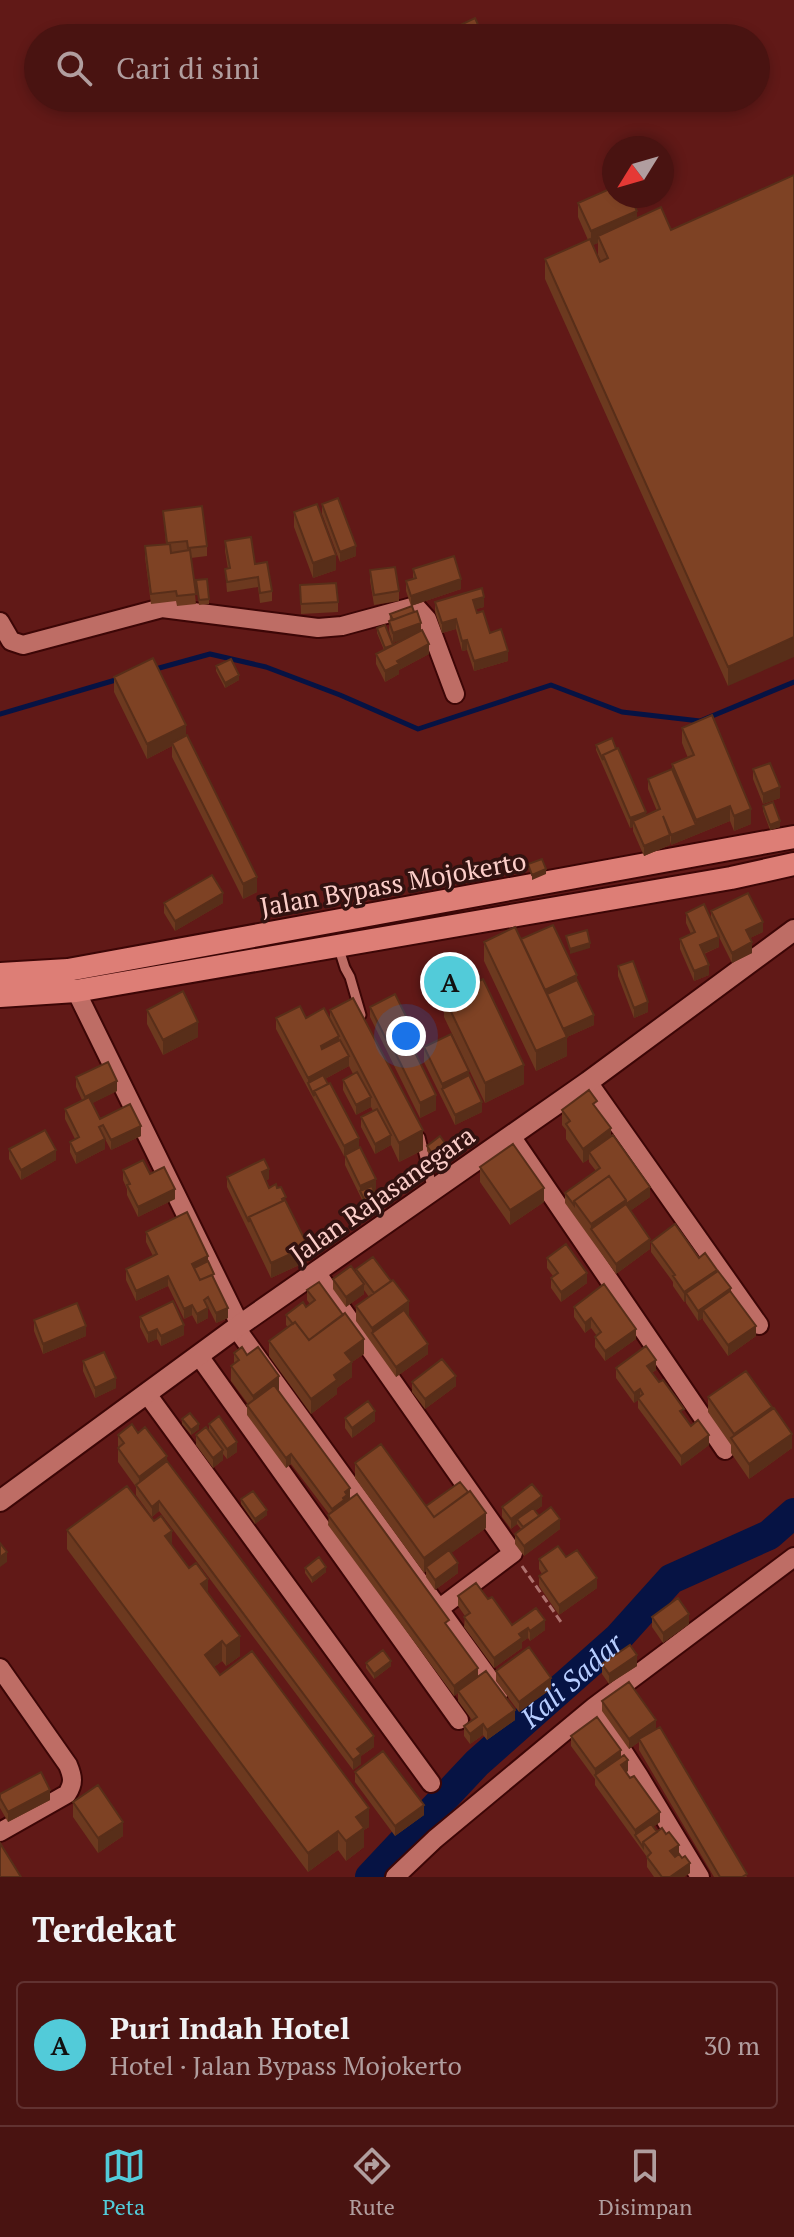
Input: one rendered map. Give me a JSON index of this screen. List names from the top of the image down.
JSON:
{
  "streets": {
    "highway": ["Jalan Bypass Mojokerto"],
    "street": ["Jalan Rajasanegara"]
  },
  "water": ["Kali Sadar"],
  "north": "bottom left",
  "page": {
    "search": "Cari di sini",
    "pins": "A",
    "heading": "Terdekat",
    "list": [
      {
        "mark": "A",
        "name": "Puri Indah Hotel",
        "note": "Hotel · Jalan Bypass Mojokerto",
        "value": "30 m"
      }
    ],
    "nav": ["Peta", "Rute", "Disimpan"]
  }
}
